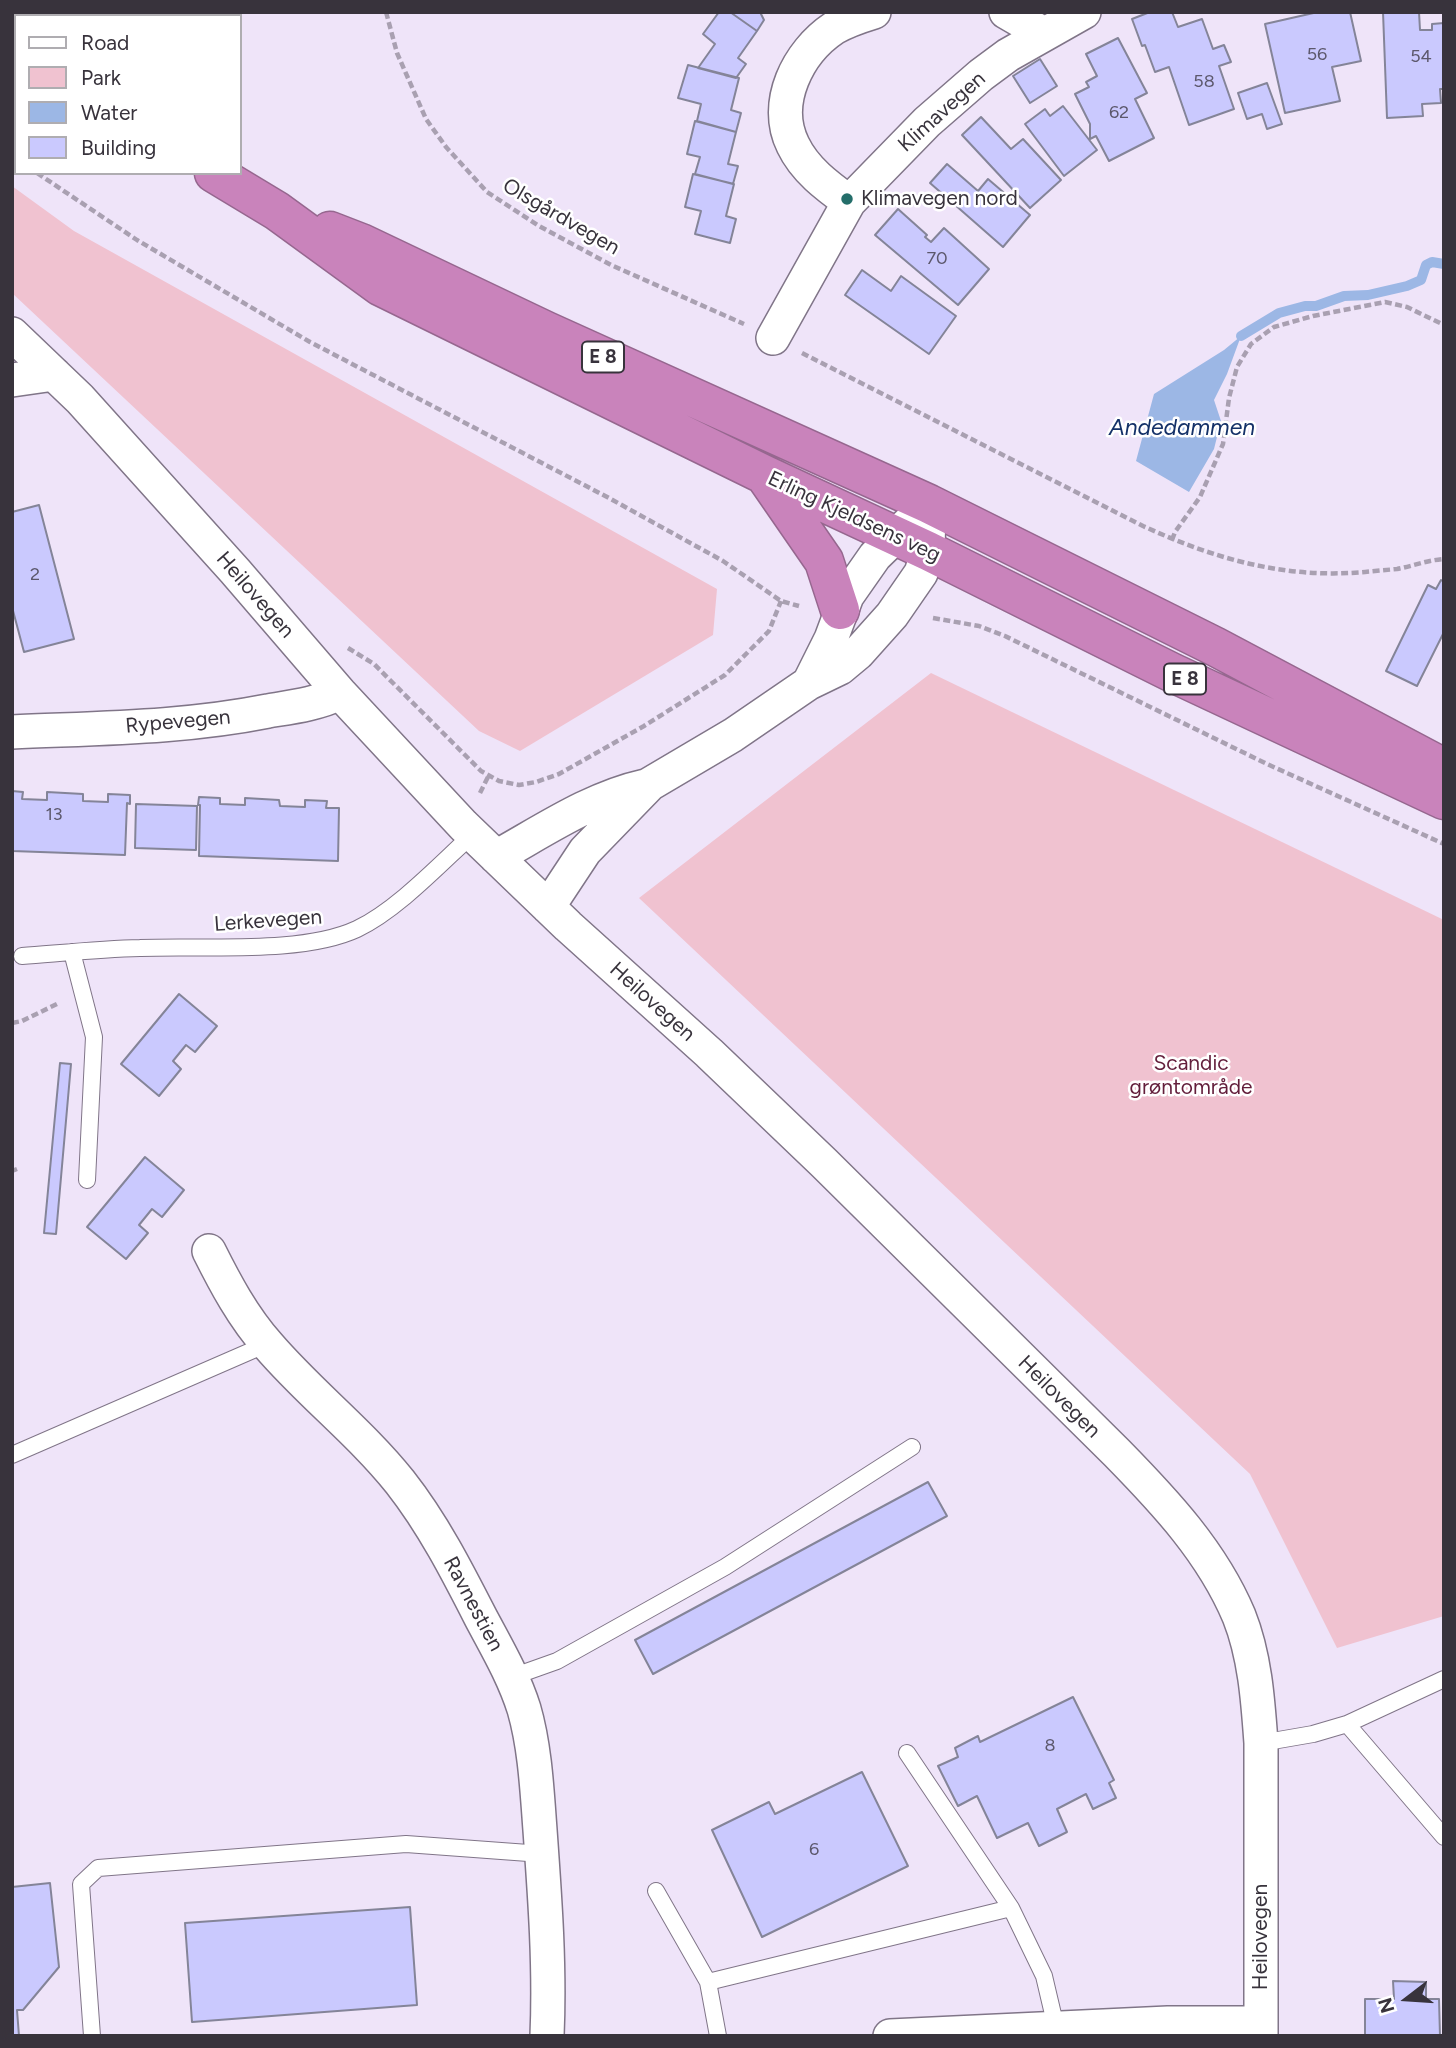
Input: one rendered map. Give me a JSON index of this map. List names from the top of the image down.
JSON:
{
  "streets": {
    "highway": ["E 8", "Erling Kjeldsens veg"],
    "street": [
      "Klimavegen",
      "Heilovegen",
      "Rypevegen",
      "Ravnestien"
    ],
    "lane": ["Lerkevegen"],
    "path": ["Olsgårdvegen"]
  },
  "crossings": [
    ["Klimavegen", "Olsgårdvegen"],
    ["E 8", "Erling Kjeldsens veg"],
    ["Heilovegen", "Rypevegen"],
    ["Heilovegen", "Lerkevegen"]
  ],
  "water": ["Andedammen"],
  "parks": ["Scandic grøntområde"],
  "places": ["Klimavegen nord"],
  "house_numbers": [
    "56",
    "54",
    "58",
    "62",
    "70",
    "2",
    "13",
    "8",
    "6"
  ],
  "legend": [
    "Road",
    "Park",
    "Water",
    "Building"
  ],
  "north": "left"
}
